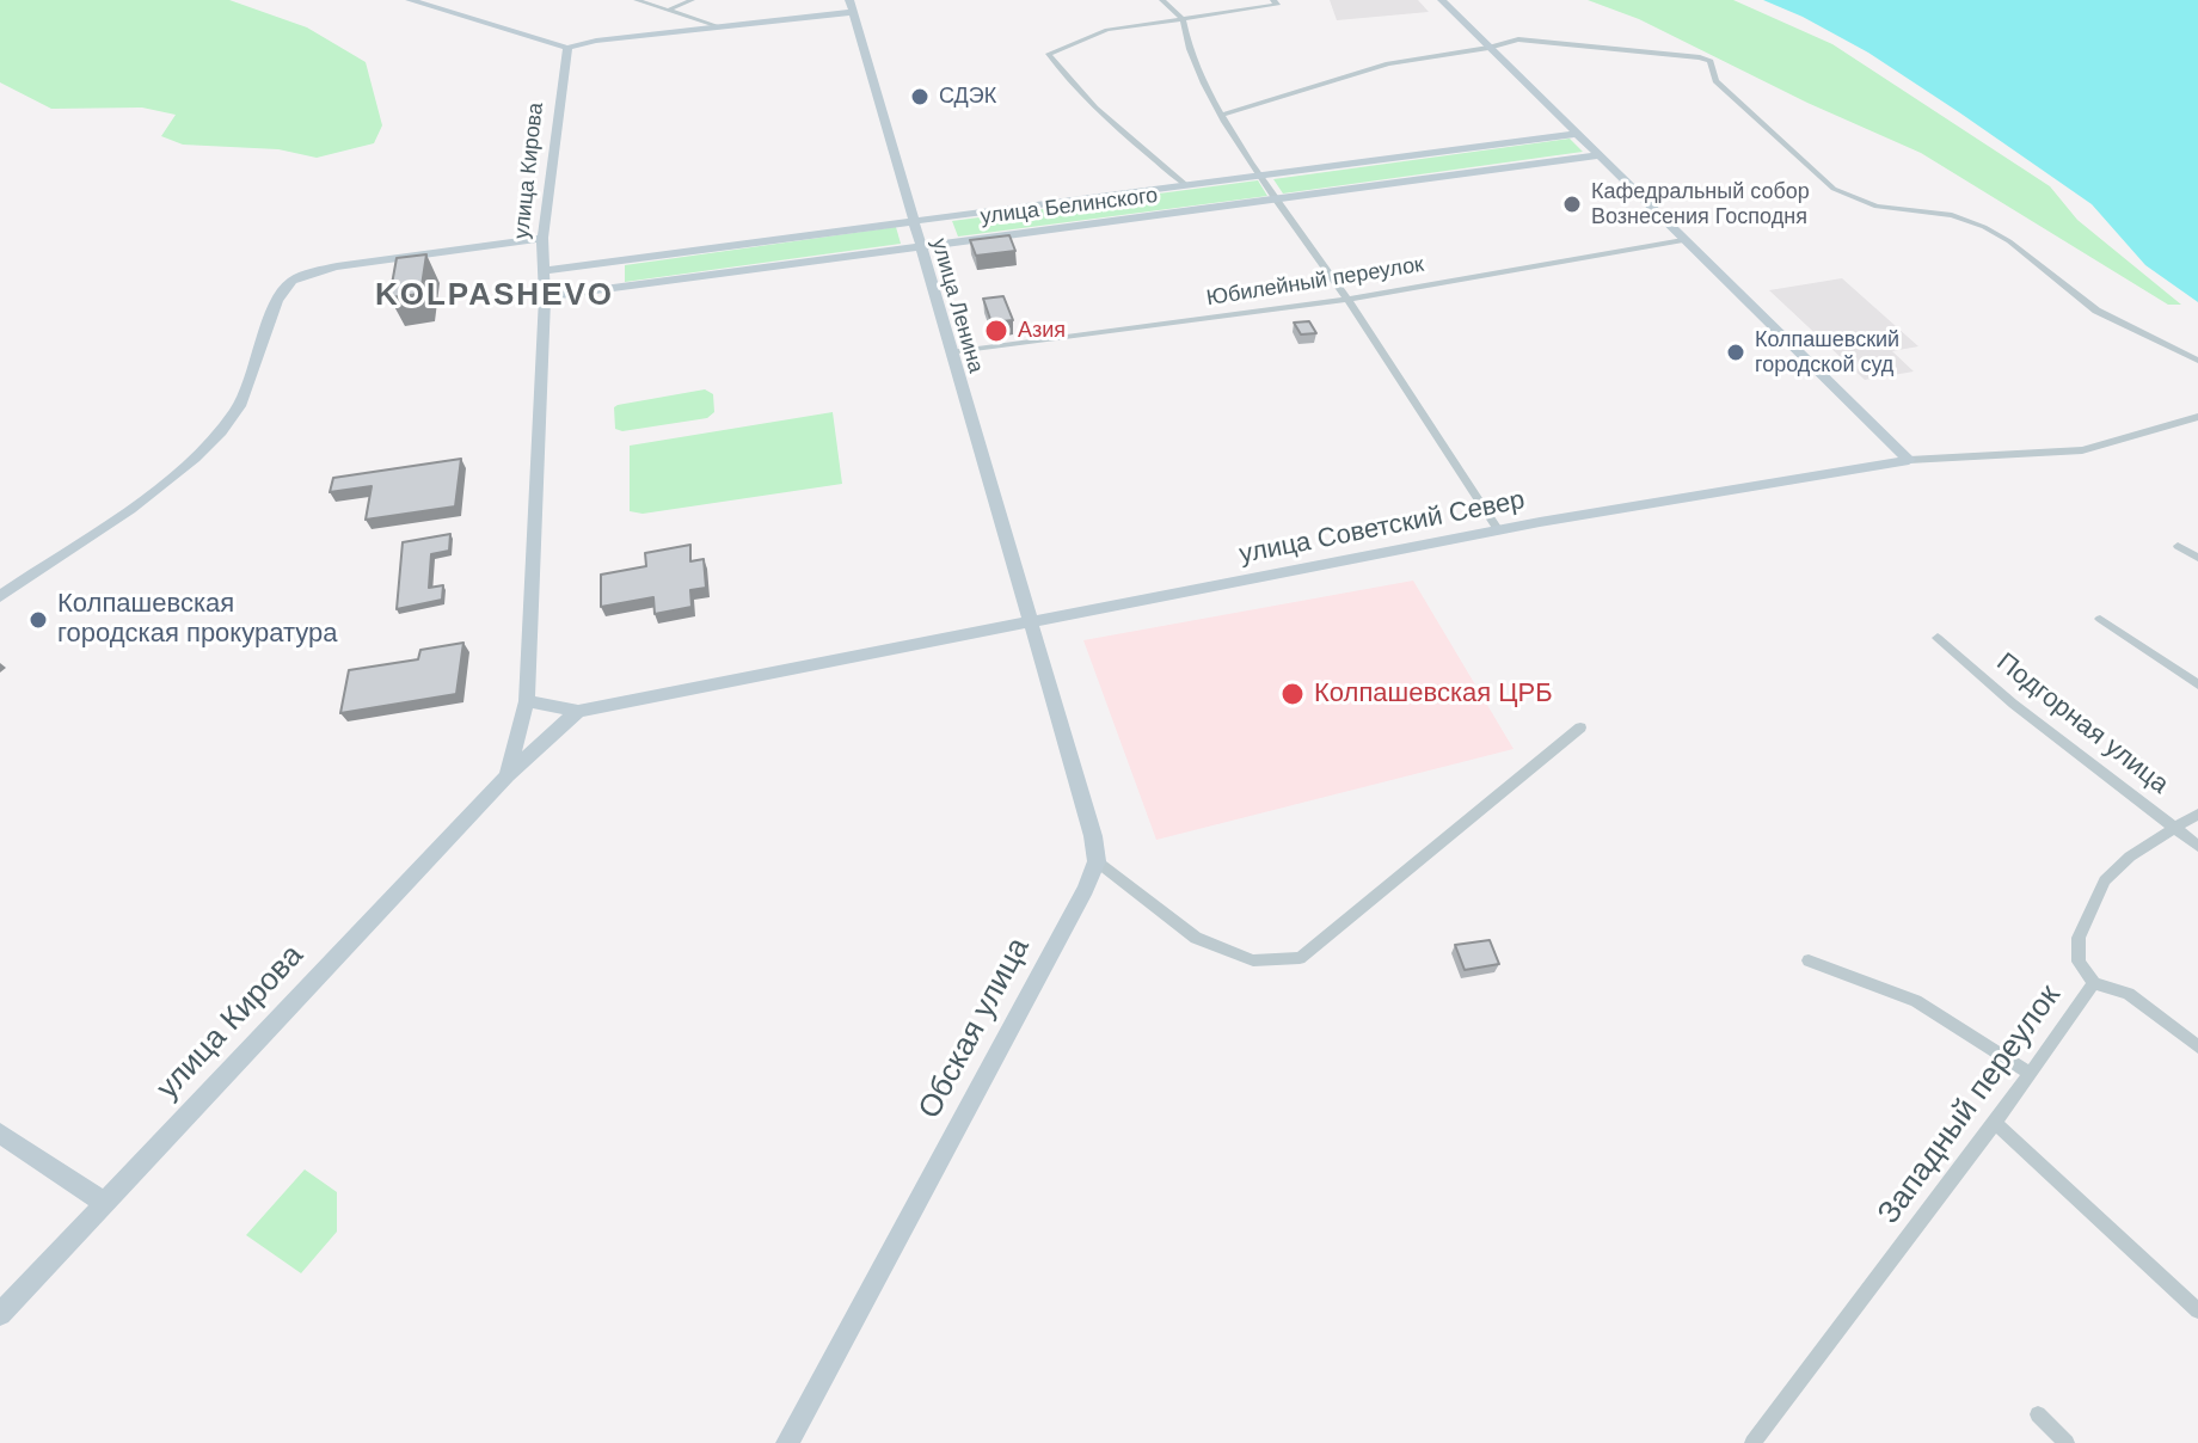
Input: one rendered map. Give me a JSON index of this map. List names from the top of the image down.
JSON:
{
  "streets": {
    "street": [
      "улица Кирова",
      "улица Белинского",
      "Юбилейный переулок",
      "улица Ленина",
      "улица Советский Север",
      "Подгорная улица",
      "Обская улица",
      "Западный переулок"
    ]
  },
  "crossings": [
    ["улица Кирова", "улица Белинского"],
    ["улица Кирова", "улица Советский Север"],
    ["улица Белинского", "улица Ленина"],
    ["Юбилейный переулок", "улица Ленина"],
    ["улица Ленина", "улица Советский Север"],
    ["Подгорная улица", "Западный переулок"]
  ],
  "districts": ["KOLPASHEVO"],
  "places": [
    "СДЭК",
    "Кафедральный собор Вознесения Господня",
    "Азия",
    "Колпашевский городской суд",
    "Колпашевская городская прокуратура",
    "Колпашевская ЦРБ"
  ]
}
